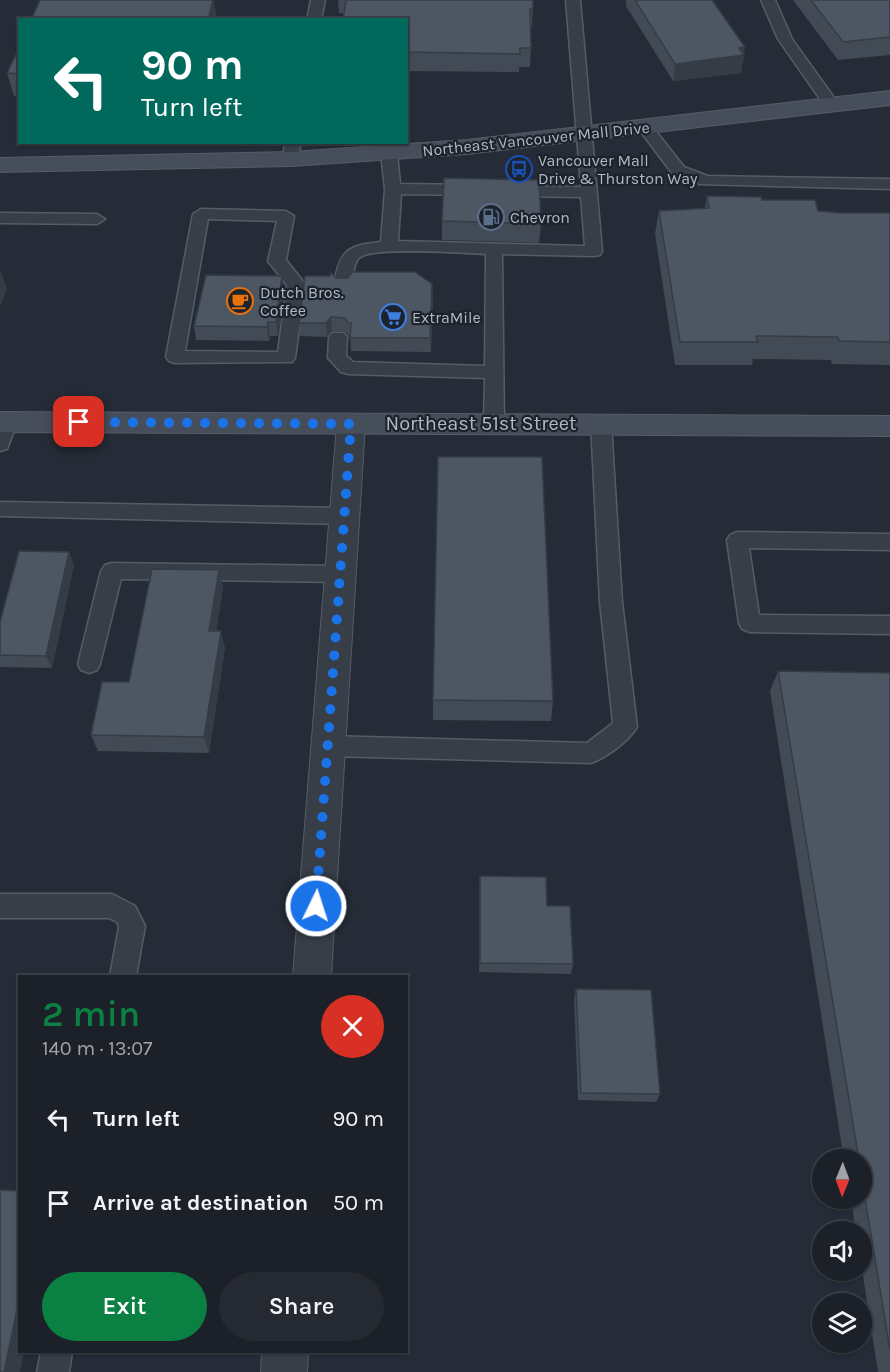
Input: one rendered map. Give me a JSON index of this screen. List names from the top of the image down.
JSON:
{
  "streets": {
    "main road": ["Northeast Vancouver Mall Drive", "Northeast 51st Street"]
  },
  "places": {
    "bus stop": ["Vancouver Mall Drive & Thurston Way"],
    "fuel station": ["Chevron"],
    "cafe": ["Dutch Bros. Coffee"],
    "supermarket": ["ExtraMile"]
  },
  "north": "bottom",
  "page": {
    "turn": ["90 m", "Turn left"],
    "heading": ["2 min", "140 m · 13:07"],
    "list": [
      {
        "name": "Turn left",
        "value": "90 m"
      },
      {
        "name": "Arrive at destination",
        "value": "50 m"
      }
    ],
    "buttons": ["Exit", "Share"]
  }
}
